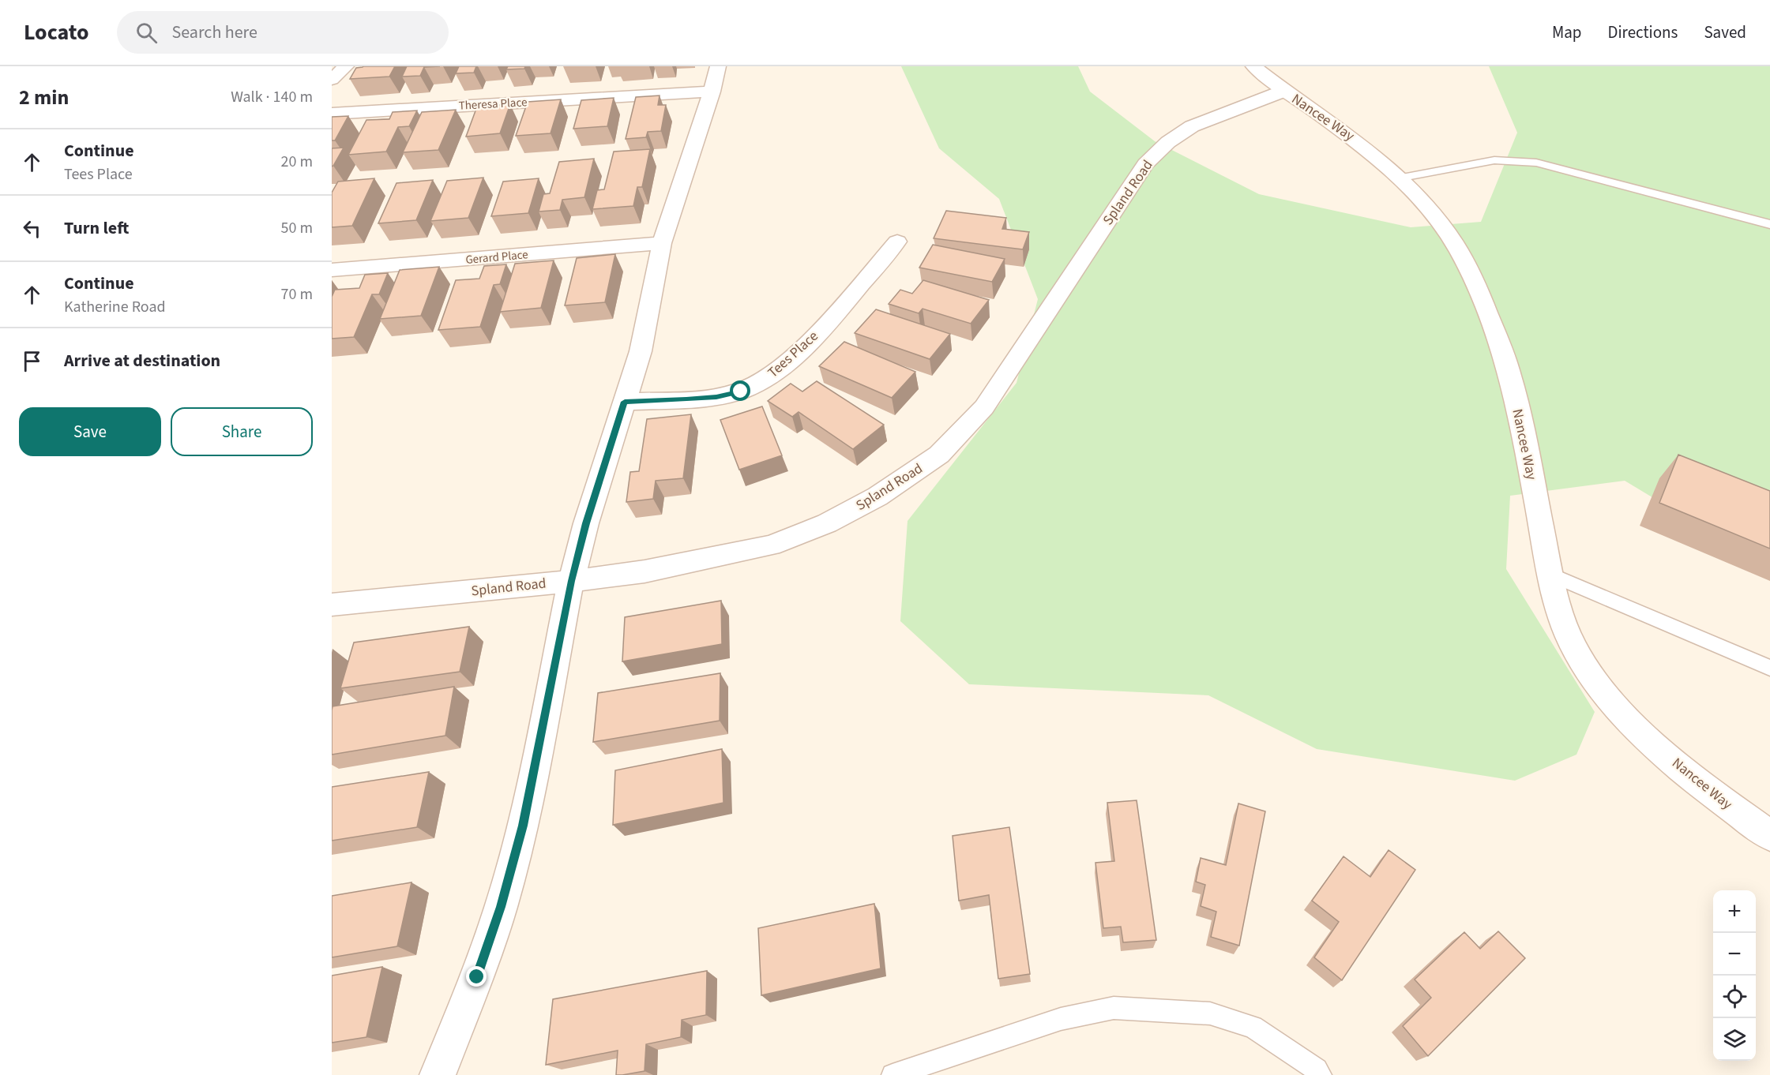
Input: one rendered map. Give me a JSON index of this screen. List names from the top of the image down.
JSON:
{
  "streets": {
    "street": [
      "Theresa Place",
      "Nancee Way",
      "Spland Road",
      "Gerard Place",
      "Tees Place"
    ]
  },
  "crossings": [
    ["Nancee Way", "Spland Road"]
  ],
  "page": {
    "header": "Locato",
    "search": "Search here",
    "nav": ["Map", "Directions", "Saved"],
    "heading": ["2 min", "Walk · 140 m"],
    "list": [
      ["Continue", "Tees Place", "20 m"],
      ["Turn left", "50 m"],
      ["Continue", "Katherine Road", "70 m"],
      "Arrive at destination"
    ],
    "buttons": ["Save", "Share"],
    "map_buttons": ["+", "−"]
  }
}
